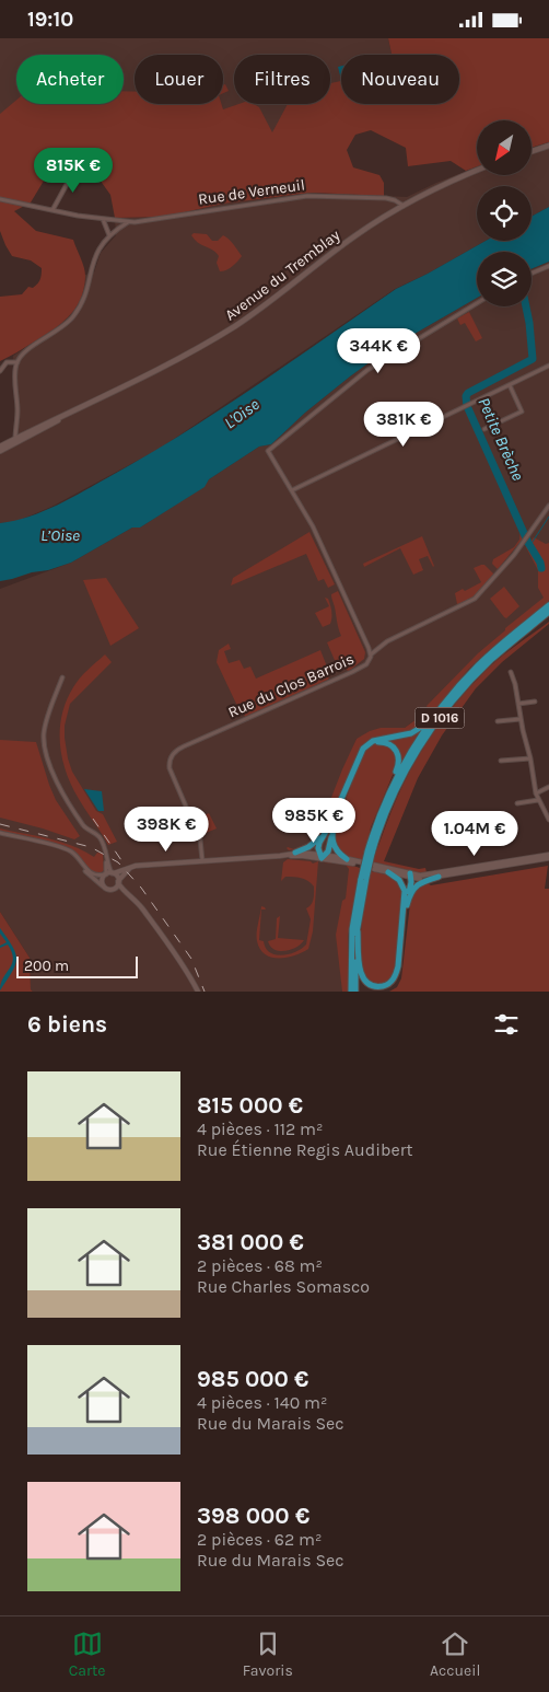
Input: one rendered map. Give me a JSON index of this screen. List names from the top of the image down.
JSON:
{
  "streets": {
    "highway": ["D 1016"],
    "main road": ["Avenue du Tremblay"],
    "street": ["Rue de Verneuil", "Rue du Clos Barrois"]
  },
  "crossings": [
    ["Rue de Verneuil", "Avenue du Tremblay"]
  ],
  "water": ["L'Oise", "Petite Brèche", "L’Oise"],
  "scale_bar": "200 m",
  "north": "bottom left",
  "page": {
    "status": "19:10",
    "chip": [
      "Acheter",
      "Louer",
      "Filtres",
      "Nouveau"
    ],
    "price": [
      "815K €",
      "344K €",
      "381K €",
      "985K €",
      "398K €",
      "1.04M €"
    ],
    "scale": "200 m",
    "heading": "6 biens",
    "list": [
      {
        "name": "815 000 €",
        "note": "4 pièces · 112 m² · Rue Étienne Regis Audibert"
      },
      {
        "name": "381 000 €",
        "note": "2 pièces · 68 m² · Rue Charles Somasco"
      },
      {
        "name": "985 000 €",
        "note": "4 pièces · 140 m² · Rue du Marais Sec"
      },
      {
        "name": "398 000 €",
        "note": "2 pièces · 62 m² · Rue du Marais Sec"
      }
    ],
    "tabs": ["Carte", "Favoris", "Accueil"]
  }
}
